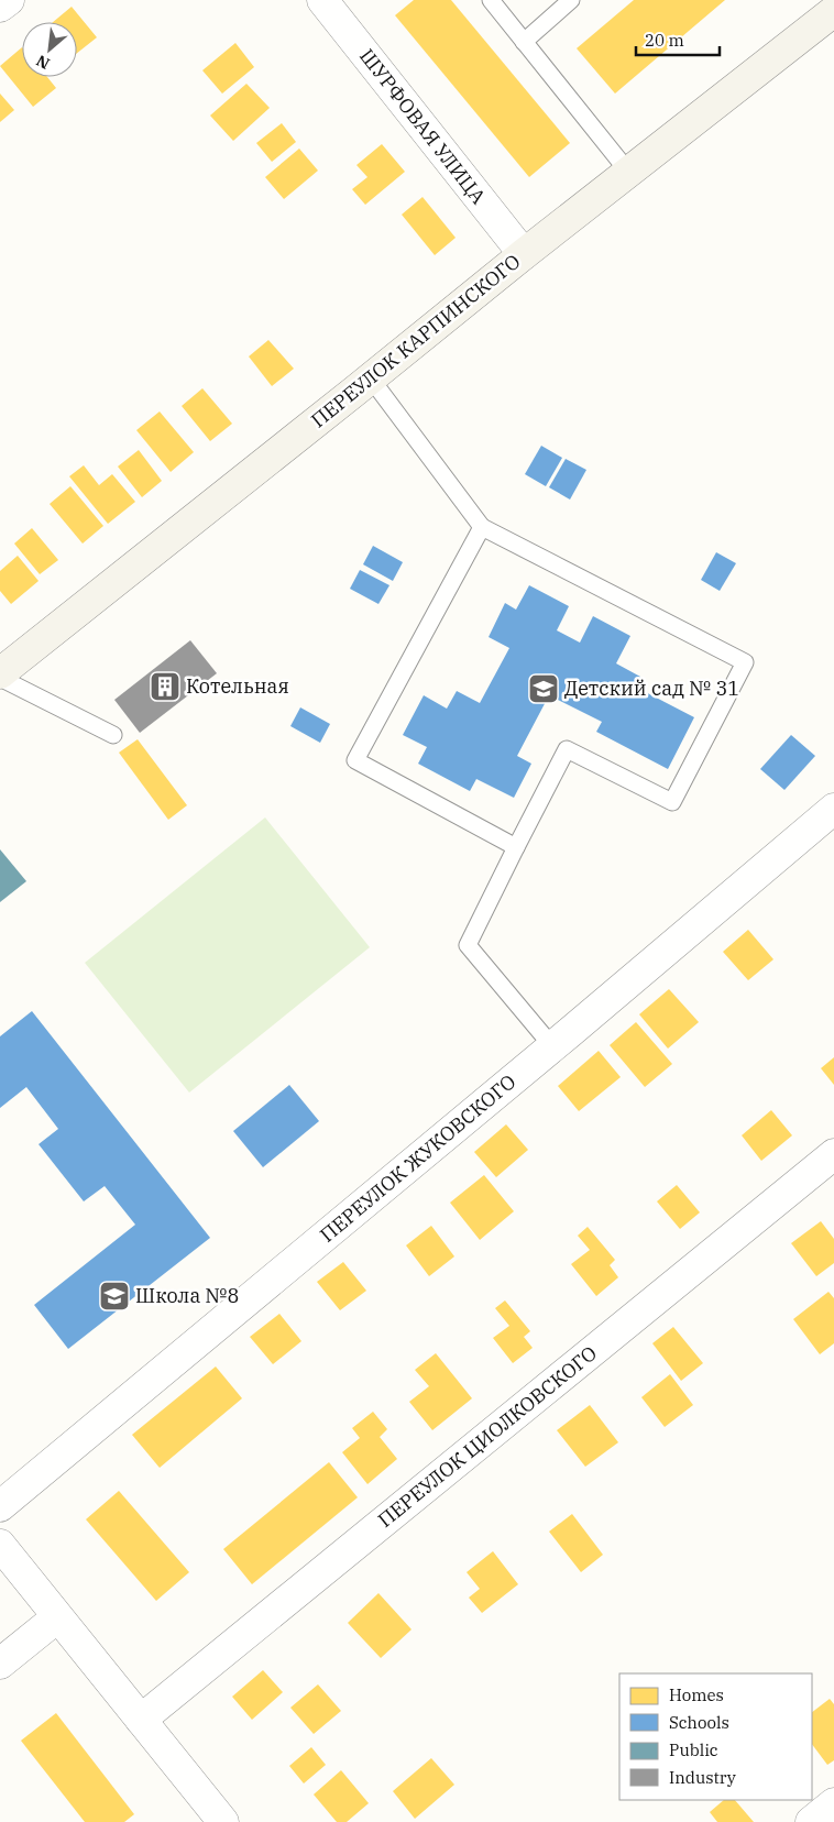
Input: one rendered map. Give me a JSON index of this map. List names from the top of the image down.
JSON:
{
  "streets": {
    "street": [
      "ШУРФОВАЯ УЛИЦА",
      "ПЕРЕУЛОК КАРПИНСКОГО",
      "ПЕРЕУЛОК ЖУКОВСКОГО",
      "ПЕРЕУЛОК ЦИОЛКОВСКОГО"
    ]
  },
  "crossings": [
    ["ШУРФОВАЯ УЛИЦА", "ПЕРЕУЛОК КАРПИНСКОГО"]
  ],
  "places": {
    "building": ["Котельная"],
    "school or university": ["Детский сад № 31", "Школа №8"]
  },
  "legend": [
    "Homes",
    "Schools",
    "Public",
    "Industry"
  ],
  "scale_bar": "20 m",
  "north": "bottom left"
}
